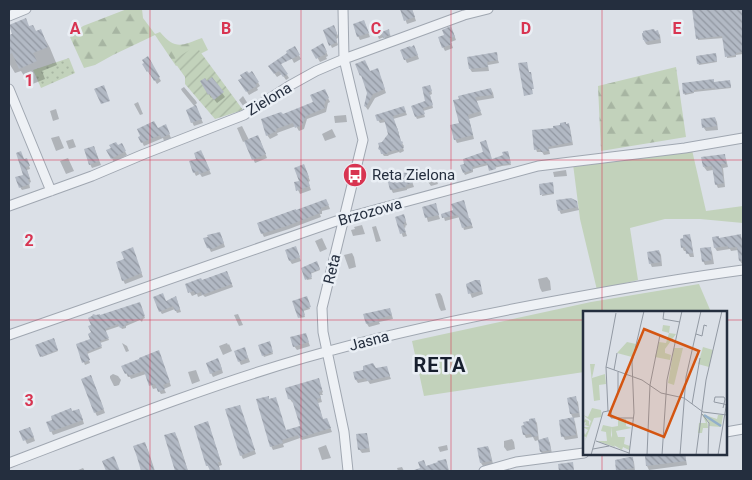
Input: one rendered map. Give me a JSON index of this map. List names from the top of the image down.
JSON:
{
  "streets": {
    "street": [
      "Zielona",
      "Brzozowa",
      "Reta",
      "Jasna"
    ]
  },
  "crossings": [
    ["Zielona", "Reta"],
    ["Brzozowa", "Reta"],
    ["Reta", "Jasna"]
  ],
  "districts": ["RETA"],
  "places": {
    "bus stop": ["Reta Zielona"]
  },
  "grid": {
    "columns": [
      "A",
      "B",
      "C",
      "D",
      "E"
    ],
    "rows": ["1", "2", "3"]
  }
}
